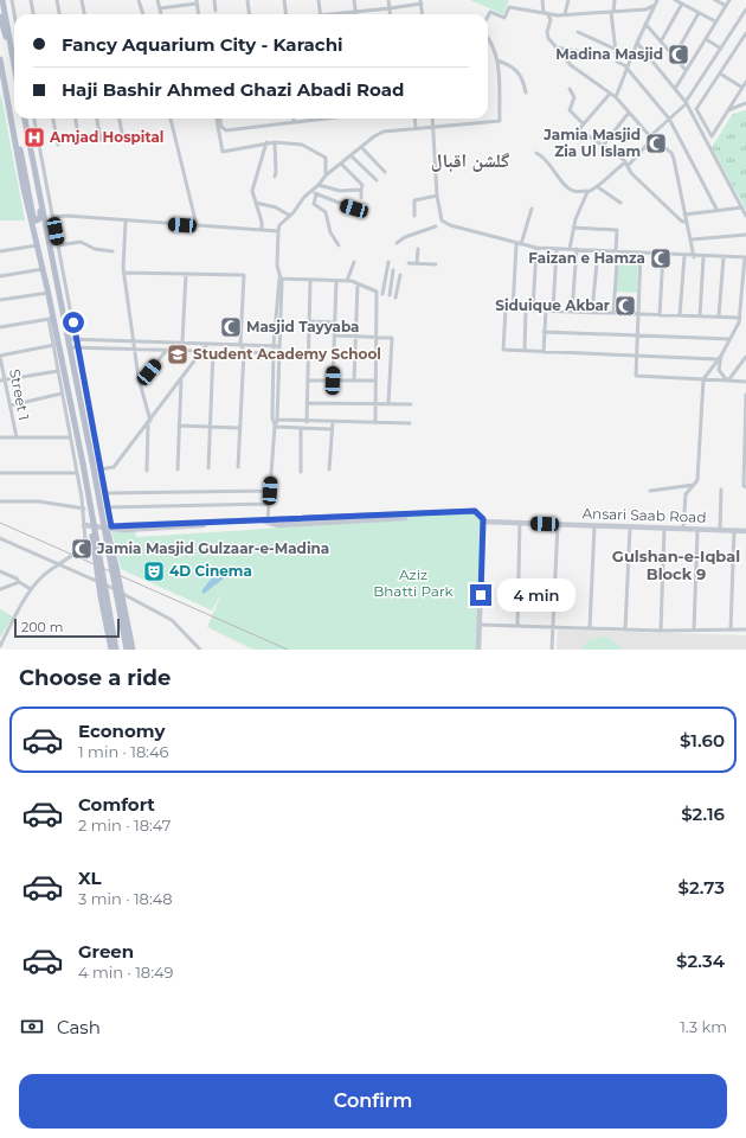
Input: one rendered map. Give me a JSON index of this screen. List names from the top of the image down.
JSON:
{
  "streets": {
    "street": ["Street 1", "Ansari Saab Road"]
  },
  "districts": ["گلشن اقبال", "Gulshan-e-Iqbal Block 9"],
  "parks": ["Aziz Bhatti Park"],
  "places": {
    "mosque": [
      "Madina Masjid",
      "Jamia Masjid Zia Ul Islam",
      "Faizan e Hamza",
      "Siduique Akbar",
      "Masjid Tayyaba",
      "Jamia Masjid Gulzaar-e-Madina"
    ],
    "hospital": ["Amjad Hospital"],
    "school or university": ["Student Academy School"],
    "theatre": ["4D Cinema"]
  },
  "scale_bar": "200 m",
  "page": {
    "banner": ["Fancy Aquarium City - Karachi", "Haji Bashir Ahmed Ghazi Abadi Road"],
    "bubble": "4 min",
    "scale": "200 m",
    "heading": "Choose a ride",
    "list": [
      {
        "name": "Economy",
        "note": "1 min · 18:46",
        "value": "$1.60"
      },
      {
        "name": "Comfort",
        "note": "2 min · 18:47",
        "value": "$2.16"
      },
      {
        "name": "XL",
        "note": "3 min · 18:48",
        "value": "$2.73"
      },
      {
        "name": "Green",
        "note": "4 min · 18:49",
        "value": "$2.34"
      }
    ],
    "pay": ["Cash", "1.3 km"],
    "buttons": "Confirm"
  }
}
